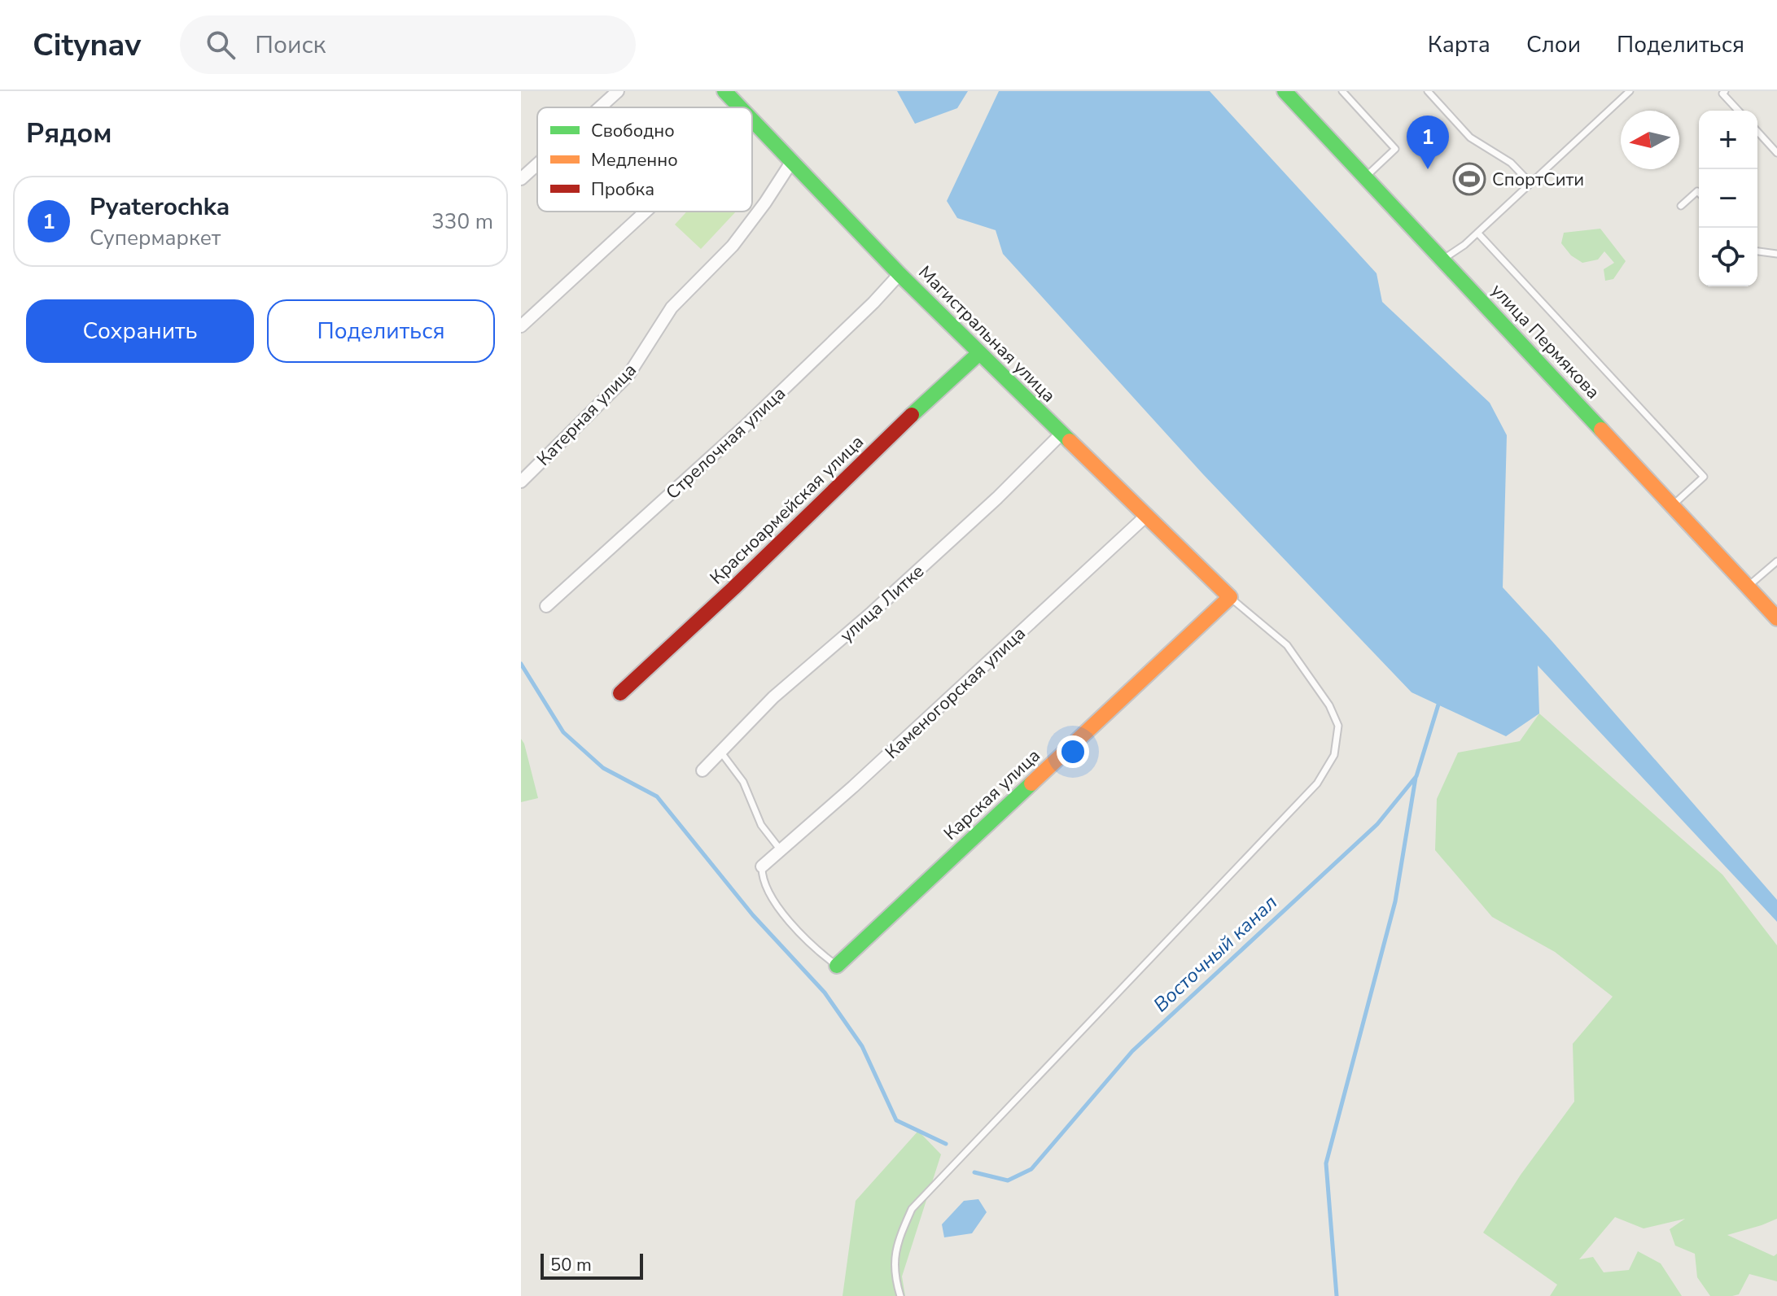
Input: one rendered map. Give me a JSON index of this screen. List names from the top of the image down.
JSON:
{
  "streets": {
    "street": [
      "Магистральная улица",
      "улица Пермякова",
      "Катерная улица",
      "Стрелочная улица",
      "Красноармейская улица",
      "улица Литке",
      "Каменогорская улица",
      "Карская улица"
    ]
  },
  "crossings": [
    ["Магистральная улица", "Катерная улица"],
    ["Магистральная улица", "Стрелочная улица"],
    ["Магистральная улица", "Красноармейская улица"],
    ["Магистральная улица", "улица Литке"],
    ["Магистральная улица", "Каменогорская улица"],
    ["Магистральная улица", "Карская улица"]
  ],
  "water": ["Восточный канал"],
  "places": {
    "sports": ["СпортСити"]
  },
  "legend": ["Свободно", "Медленно", "Пробка"],
  "scale_bar": "50 m",
  "north": "left",
  "page": {
    "header": "Citynav",
    "search": "Поиск",
    "nav": ["Карта", "Слои", "Поделиться"],
    "heading": "Рядом",
    "map_buttons": ["+", "−"],
    "pins": "1",
    "list": [
      {
        "mark": "1",
        "name": "Pyaterochka",
        "note": "Супермаркет",
        "value": "330 m"
      }
    ],
    "buttons": ["Сохранить", "Поделиться"],
    "scale": "50 m"
  }
}
